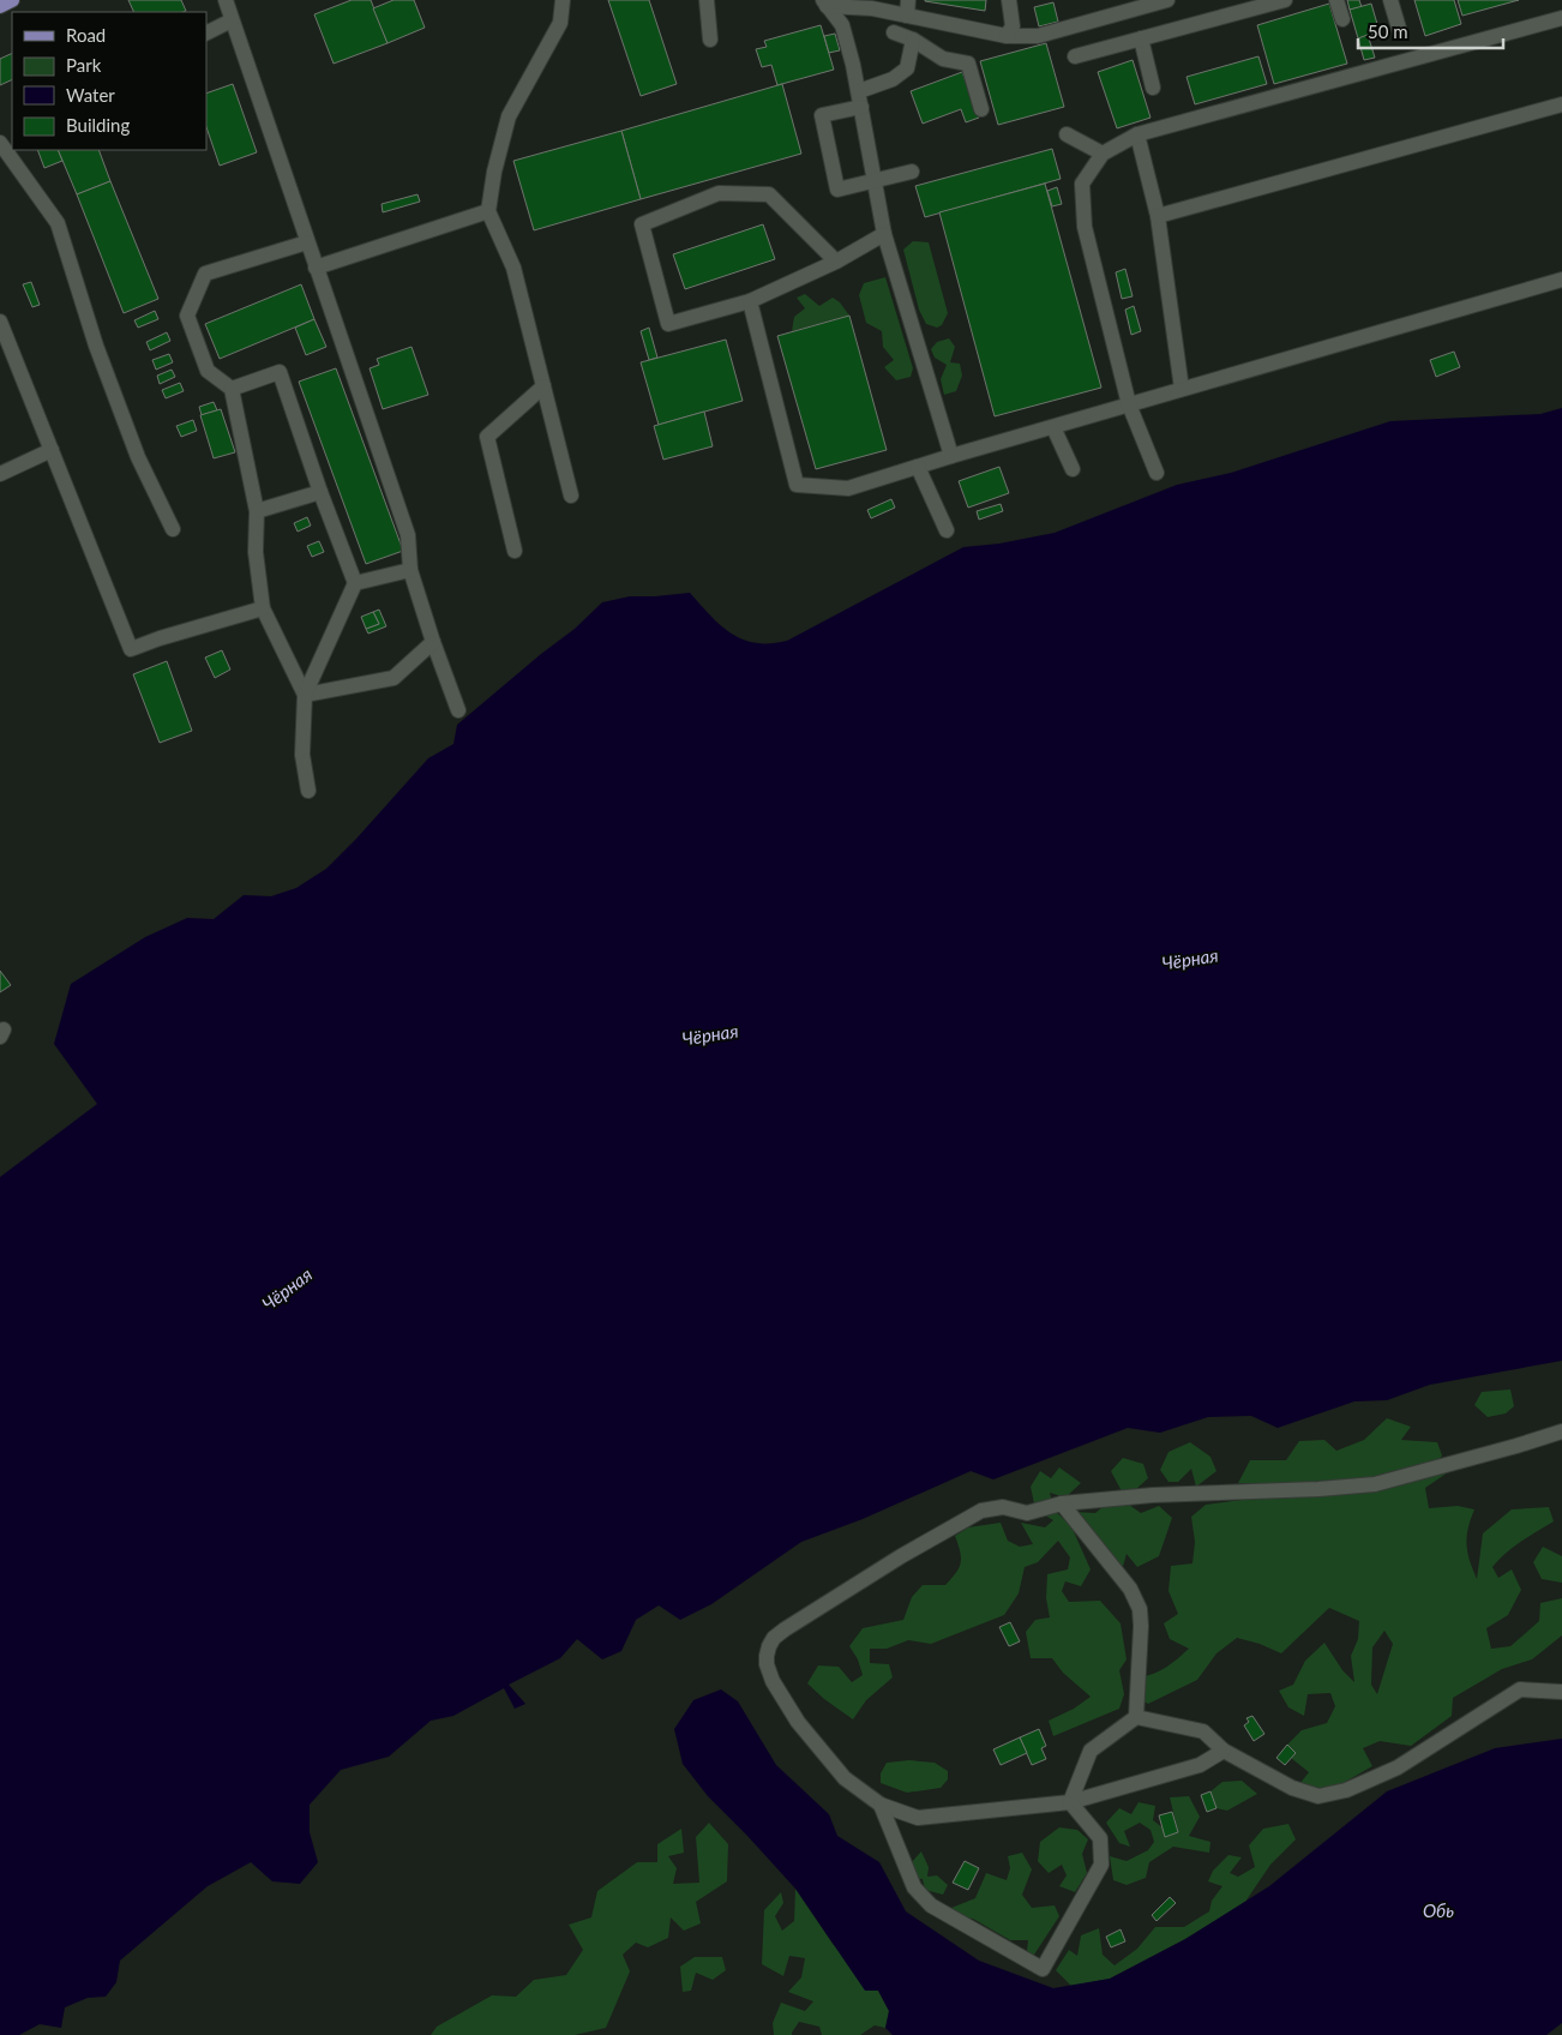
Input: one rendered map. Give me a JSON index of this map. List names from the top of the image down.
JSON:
{
  "water": ["Чёрная", "Обь"],
  "legend": [
    "Road",
    "Park",
    "Water",
    "Building"
  ],
  "scale_bar": "50 m"
}
